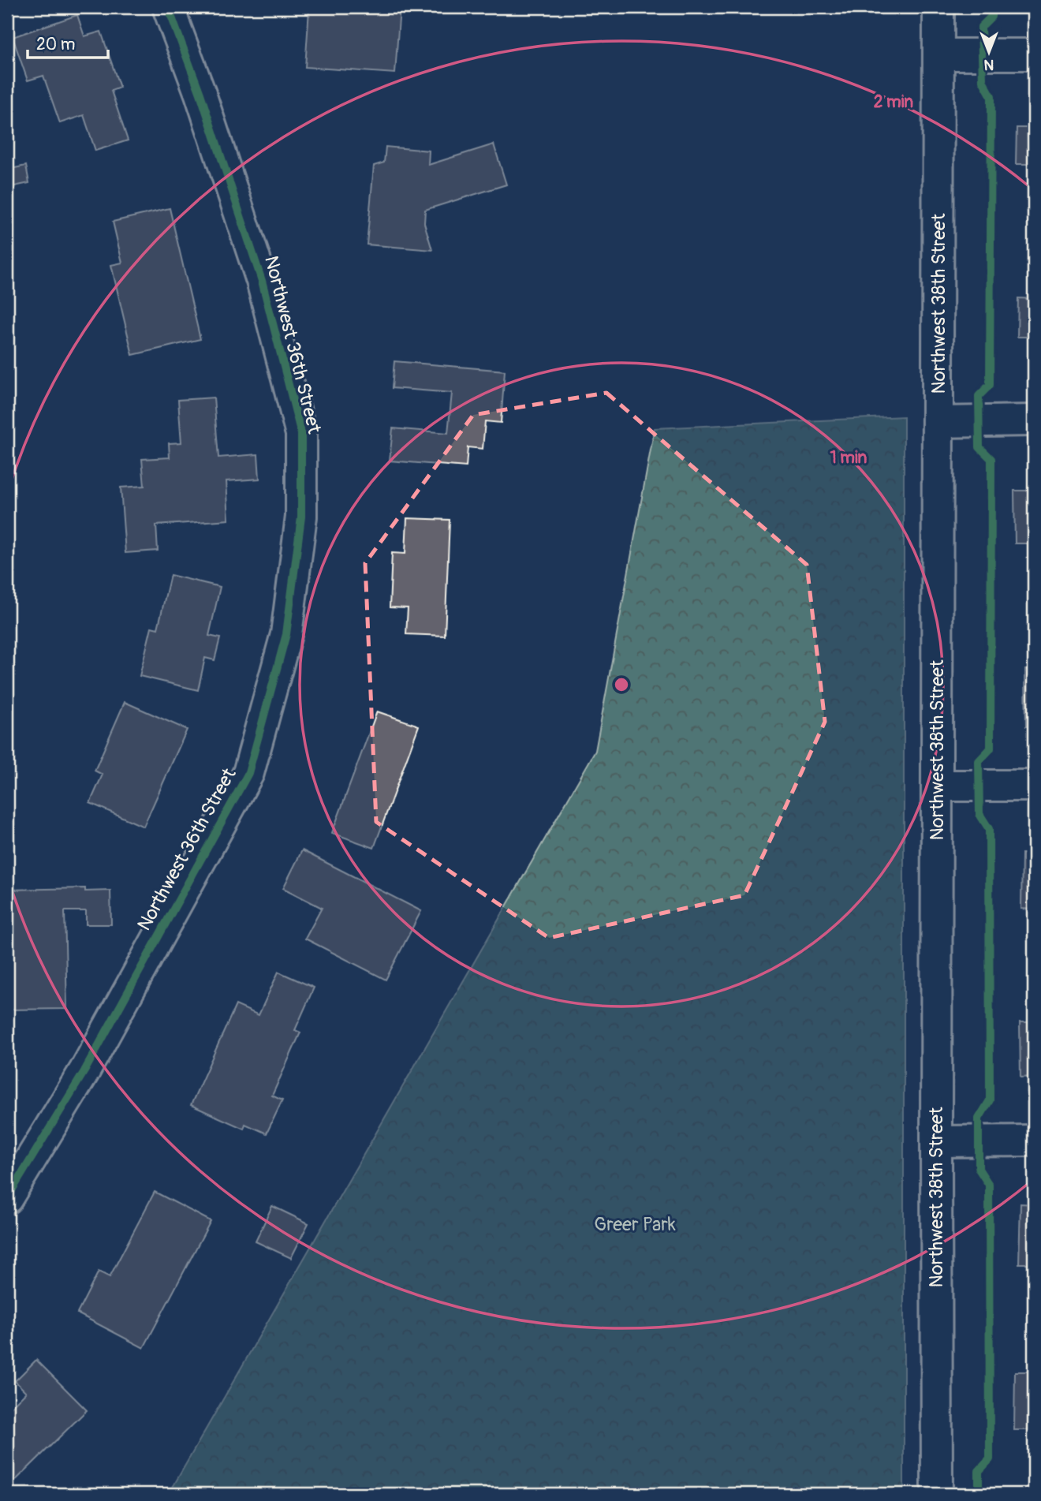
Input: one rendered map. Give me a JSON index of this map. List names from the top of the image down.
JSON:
{
  "streets": {
    "street": ["Northwest 38th Street", "Northwest 36th Street"]
  },
  "parks": ["Greer Park"],
  "scale_bar": "20 m",
  "north": "bottom",
  "rings": ["2 min", "1 min"]
}
